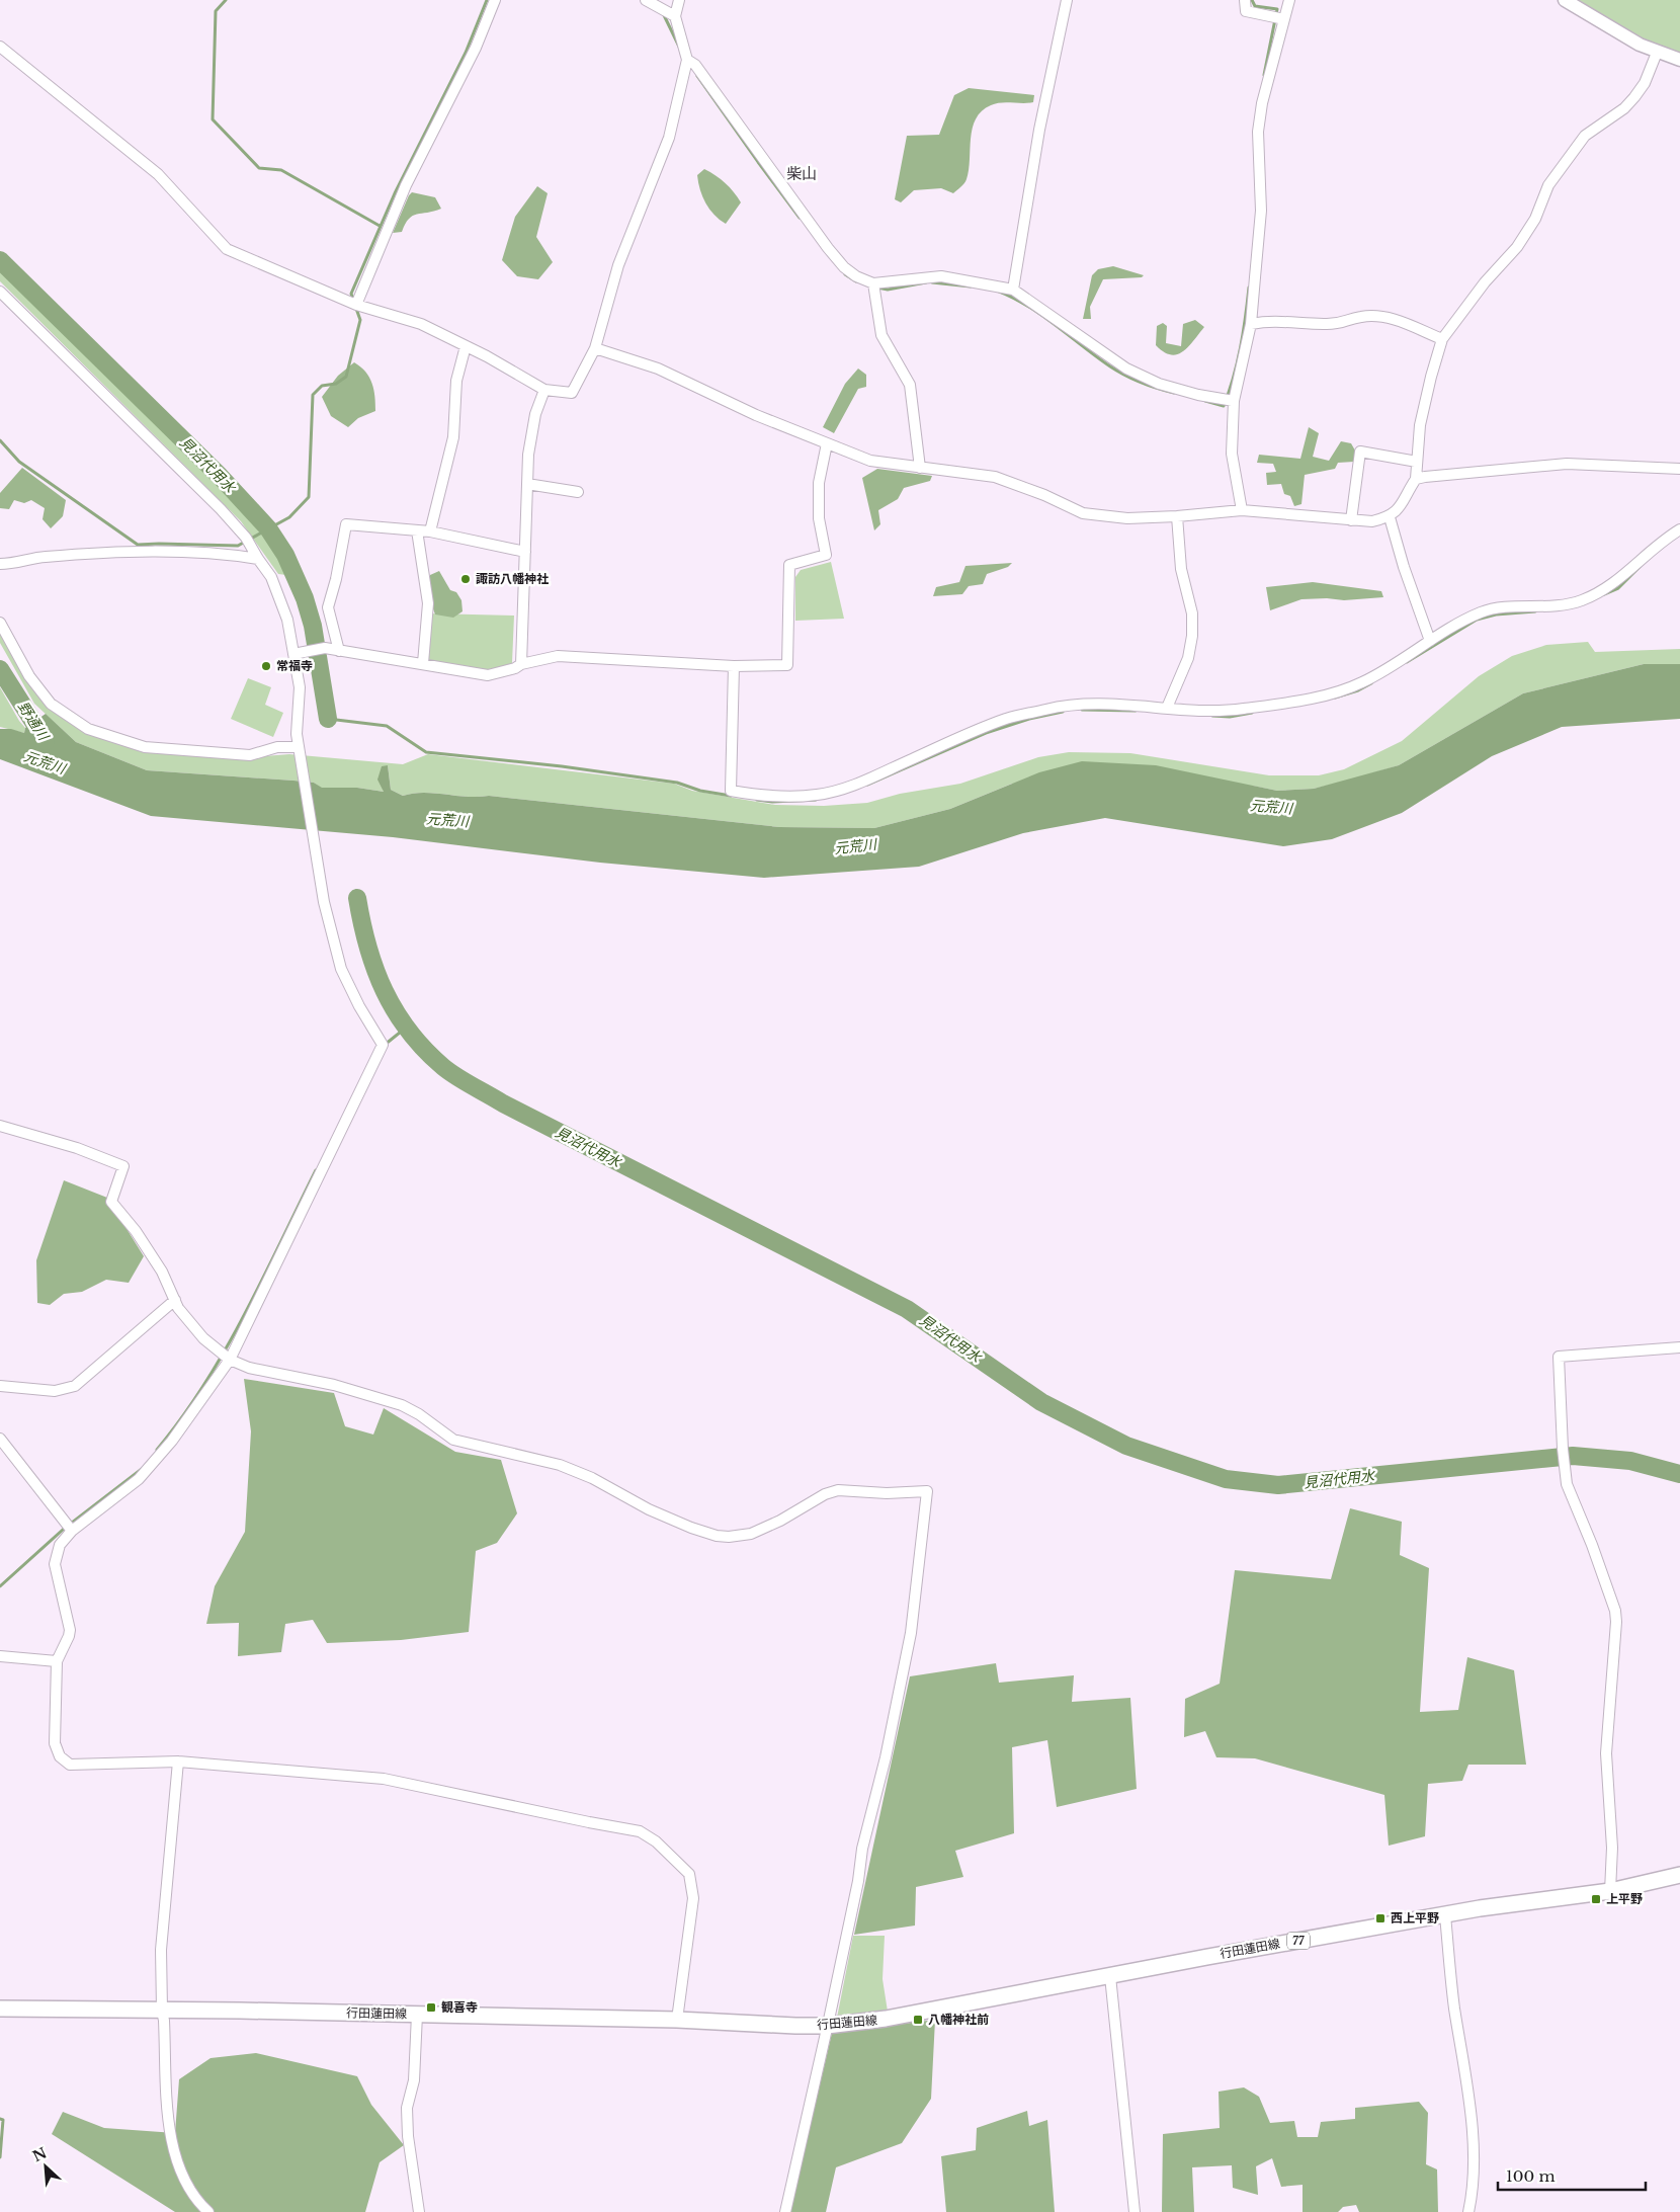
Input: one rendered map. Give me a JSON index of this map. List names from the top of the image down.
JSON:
{
  "streets": {
    "main road": ["77", "行田蓮田線"]
  },
  "districts": ["柴山"],
  "water": ["見沼代用水", "野通川", "元荒川"],
  "places": {
    "other": ["諏訪八幡神社", "常福寺"],
    "transit": [
      "上平野",
      "西上平野",
      "観喜寺",
      "八幡神社前"
    ]
  },
  "scale_bar": "100 m",
  "north": "top left"
}
